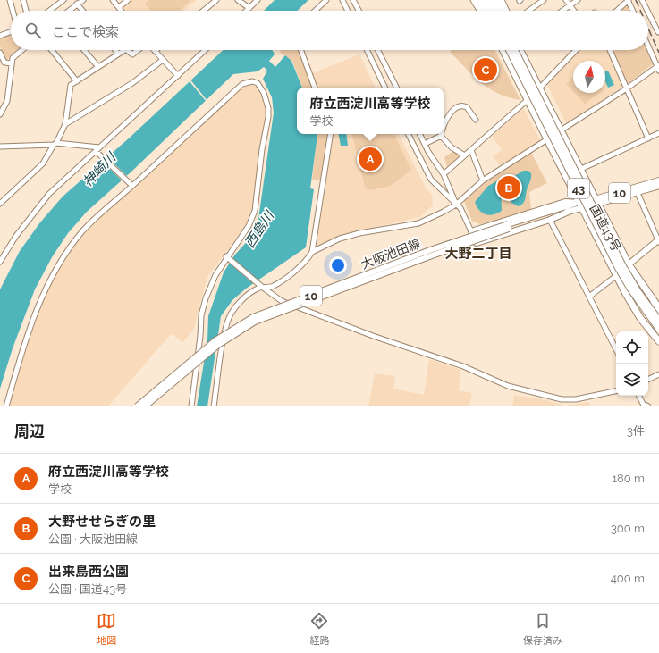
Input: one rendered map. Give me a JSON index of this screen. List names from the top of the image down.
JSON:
{
  "streets": {
    "highway": ["43", "国道43号"],
    "main road": ["10", "大阪池田線"]
  },
  "crossings": [
    ["国道43号", "大阪池田線"]
  ],
  "districts": ["大野二丁目"],
  "water": ["神崎川", "西島川"],
  "north": "top",
  "page": {
    "search": "ここで検索",
    "pins": ["C", "A", "B"],
    "popup": ["府立西淀川高等学校", "学校"],
    "heading": ["周辺", "3件"],
    "list": [
      {
        "mark": "A",
        "name": "府立西淀川高等学校",
        "note": "学校",
        "value": "180 m"
      },
      {
        "mark": "B",
        "name": "大野せせらぎの里",
        "note": "公園 · 大阪池田線",
        "value": "300 m"
      },
      {
        "mark": "C",
        "name": "出来島西公園",
        "note": "公園 · 国道43号",
        "value": "400 m"
      }
    ],
    "nav": ["地図", "経路", "保存済み"]
  }
}
